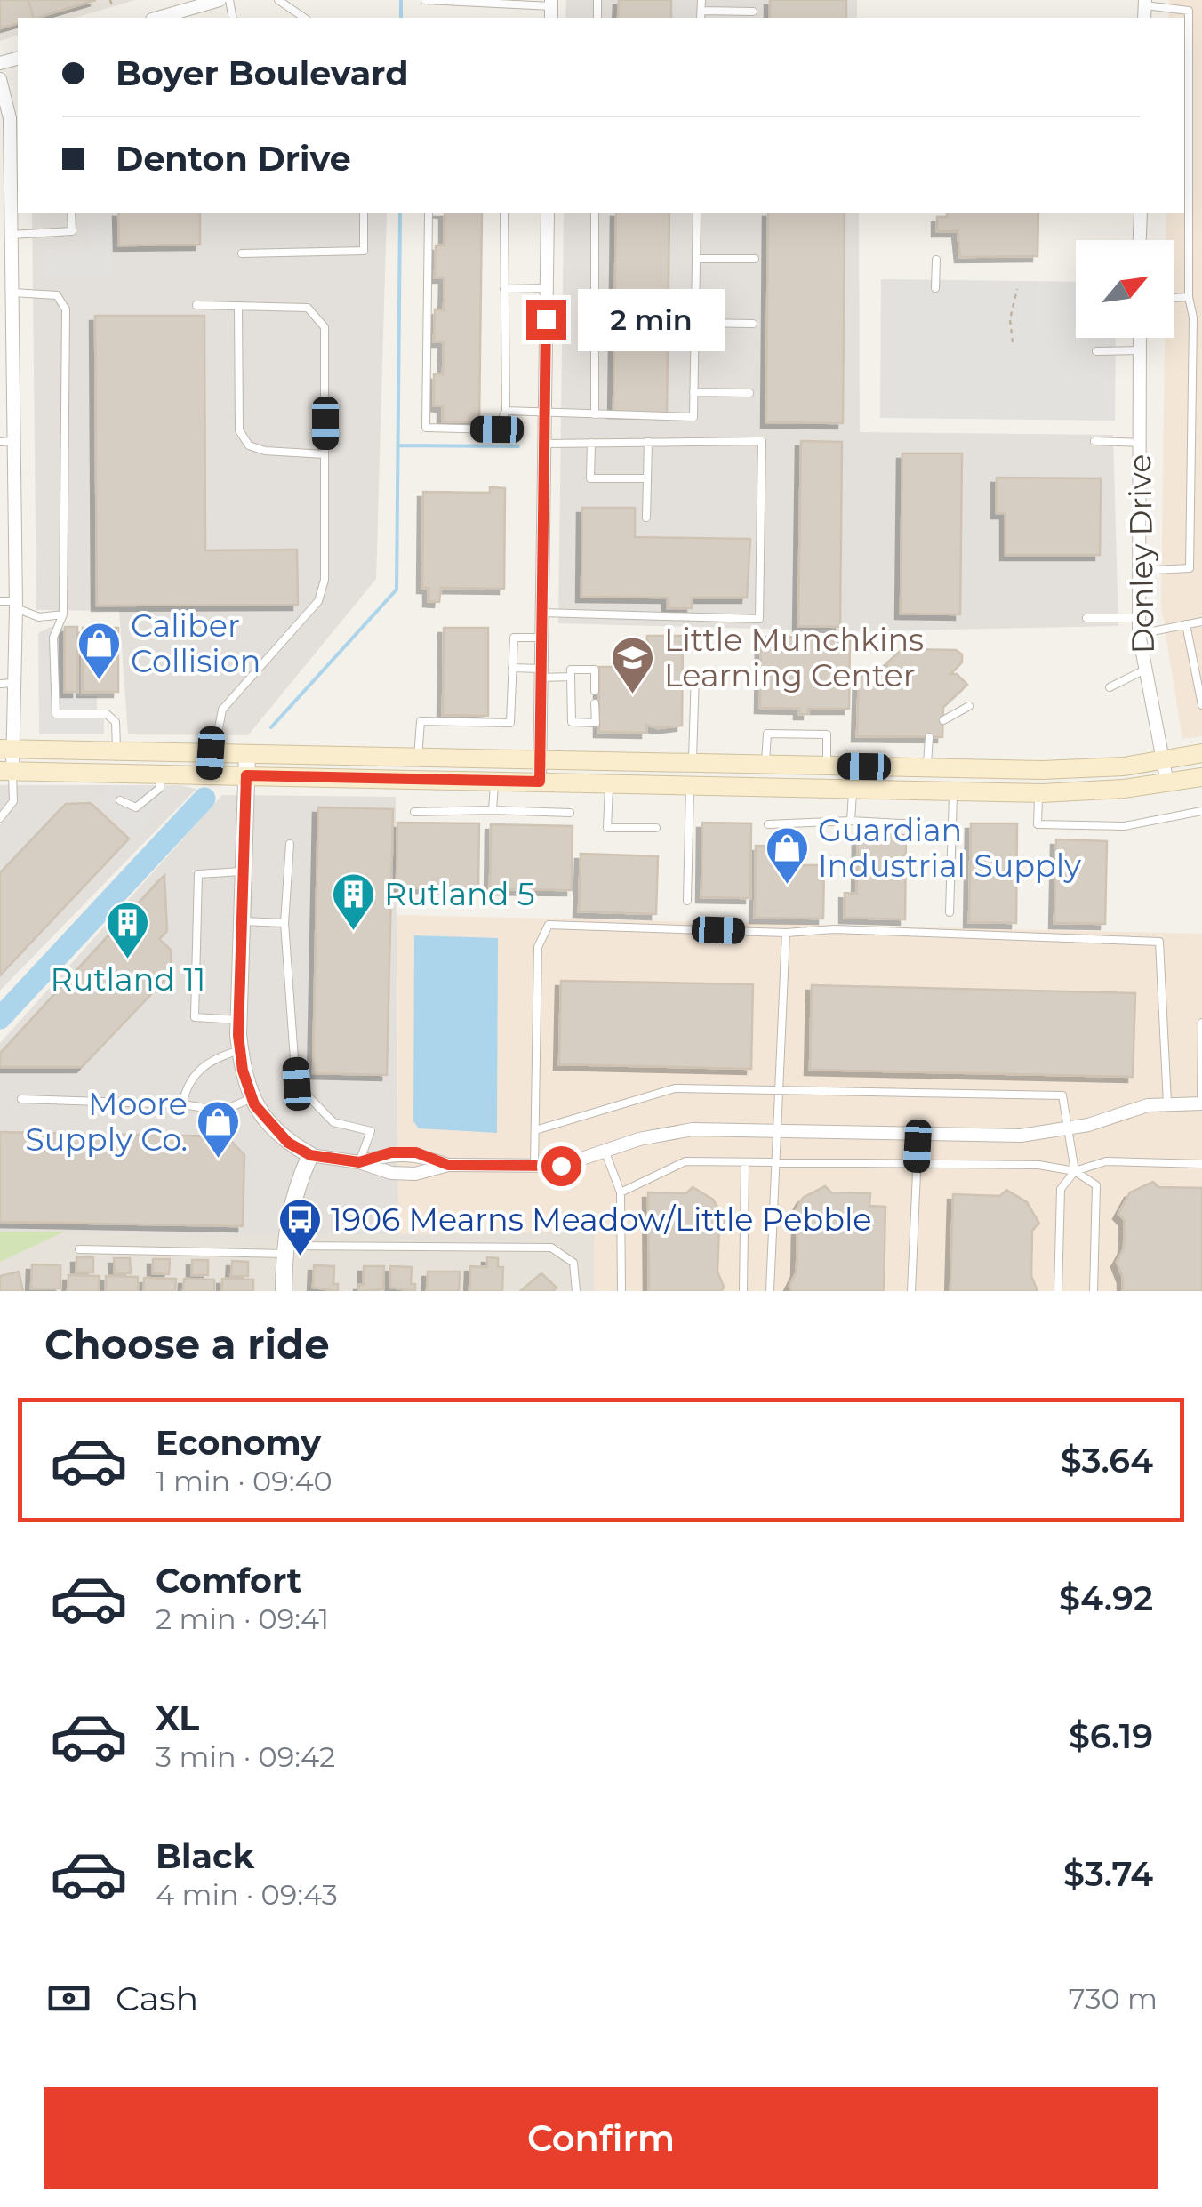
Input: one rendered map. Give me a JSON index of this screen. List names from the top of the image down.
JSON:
{
  "streets": {
    "street": ["Donley Drive"]
  },
  "places": {
    "shop": ["Caliber Collision", "Guardian Industrial Supply", "Moore Supply Co."],
    "school or university": ["Little Munchkins Learning Center"],
    "building": ["Rutland 5", "Rutland 11"],
    "bus stop": ["1906 Mearns Meadow/Little Pebble"]
  },
  "north": "top right",
  "page": {
    "banner": ["Boyer Boulevard", "Denton Drive"],
    "bubble": "2 min",
    "heading": "Choose a ride",
    "list": [
      {
        "name": "Economy",
        "note": "1 min · 09:40",
        "value": "$3.64"
      },
      {
        "name": "Comfort",
        "note": "2 min · 09:41",
        "value": "$4.92"
      },
      {
        "name": "XL",
        "note": "3 min · 09:42",
        "value": "$6.19"
      },
      {
        "name": "Black",
        "note": "4 min · 09:43",
        "value": "$3.74"
      }
    ],
    "pay": ["Cash", "730 m"],
    "buttons": "Confirm"
  }
}
